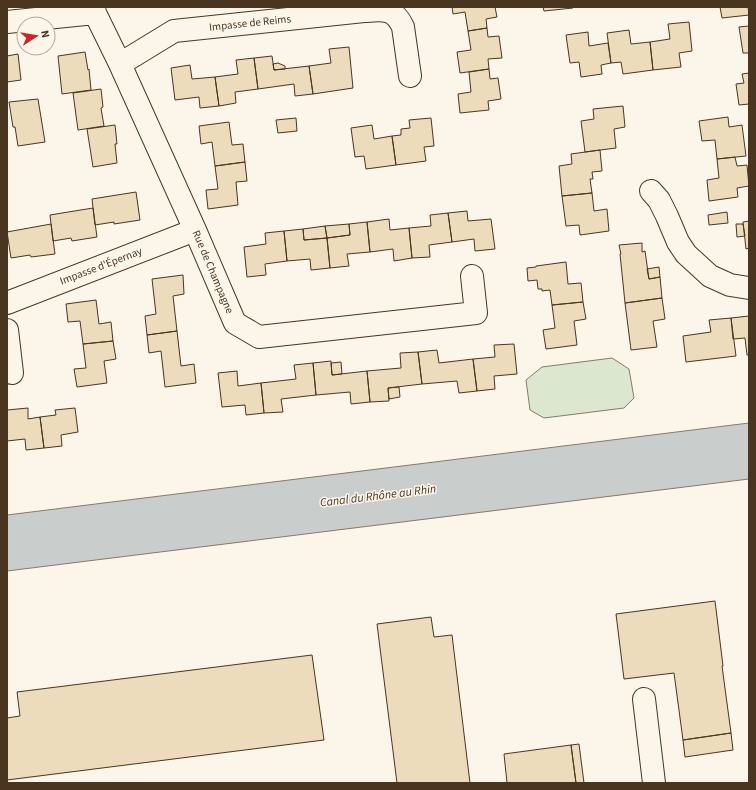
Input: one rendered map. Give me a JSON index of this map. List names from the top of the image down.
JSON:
{
  "streets": {
    "street": ["Impasse de Reims", "Impasse d'Épernay", "Rue de Champagne"]
  },
  "crossings": [
    ["Impasse de Reims", "Rue de Champagne"],
    ["Impasse d'Épernay", "Rue de Champagne"]
  ],
  "water": ["Canal du Rhône au Rhin"],
  "north": "right"
}
